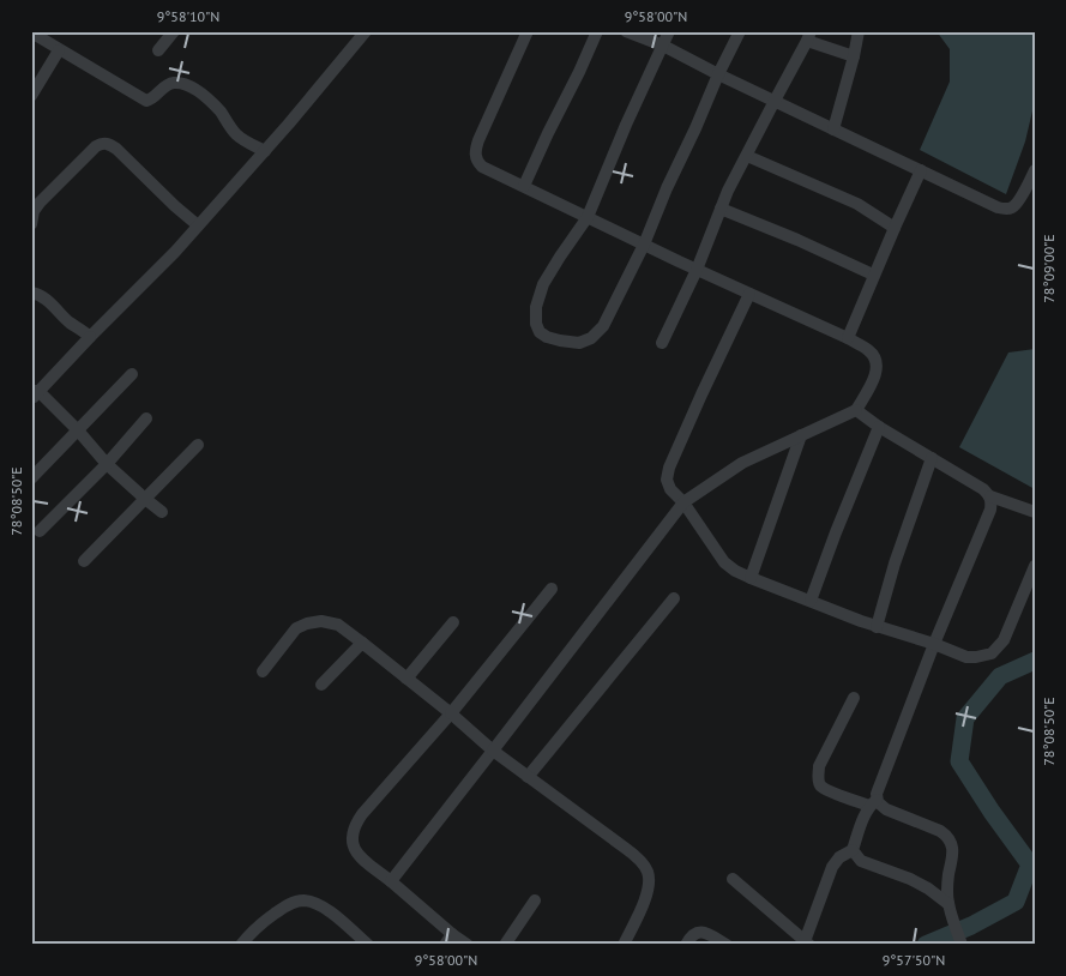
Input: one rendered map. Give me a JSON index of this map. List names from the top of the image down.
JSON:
{
  "coordinates": [
    "9°58'10\"N",
    "9°58'00\"N",
    "78°09'00\"E",
    "78°08'50\"E",
    "9°57'50\"N"
  ]
}
